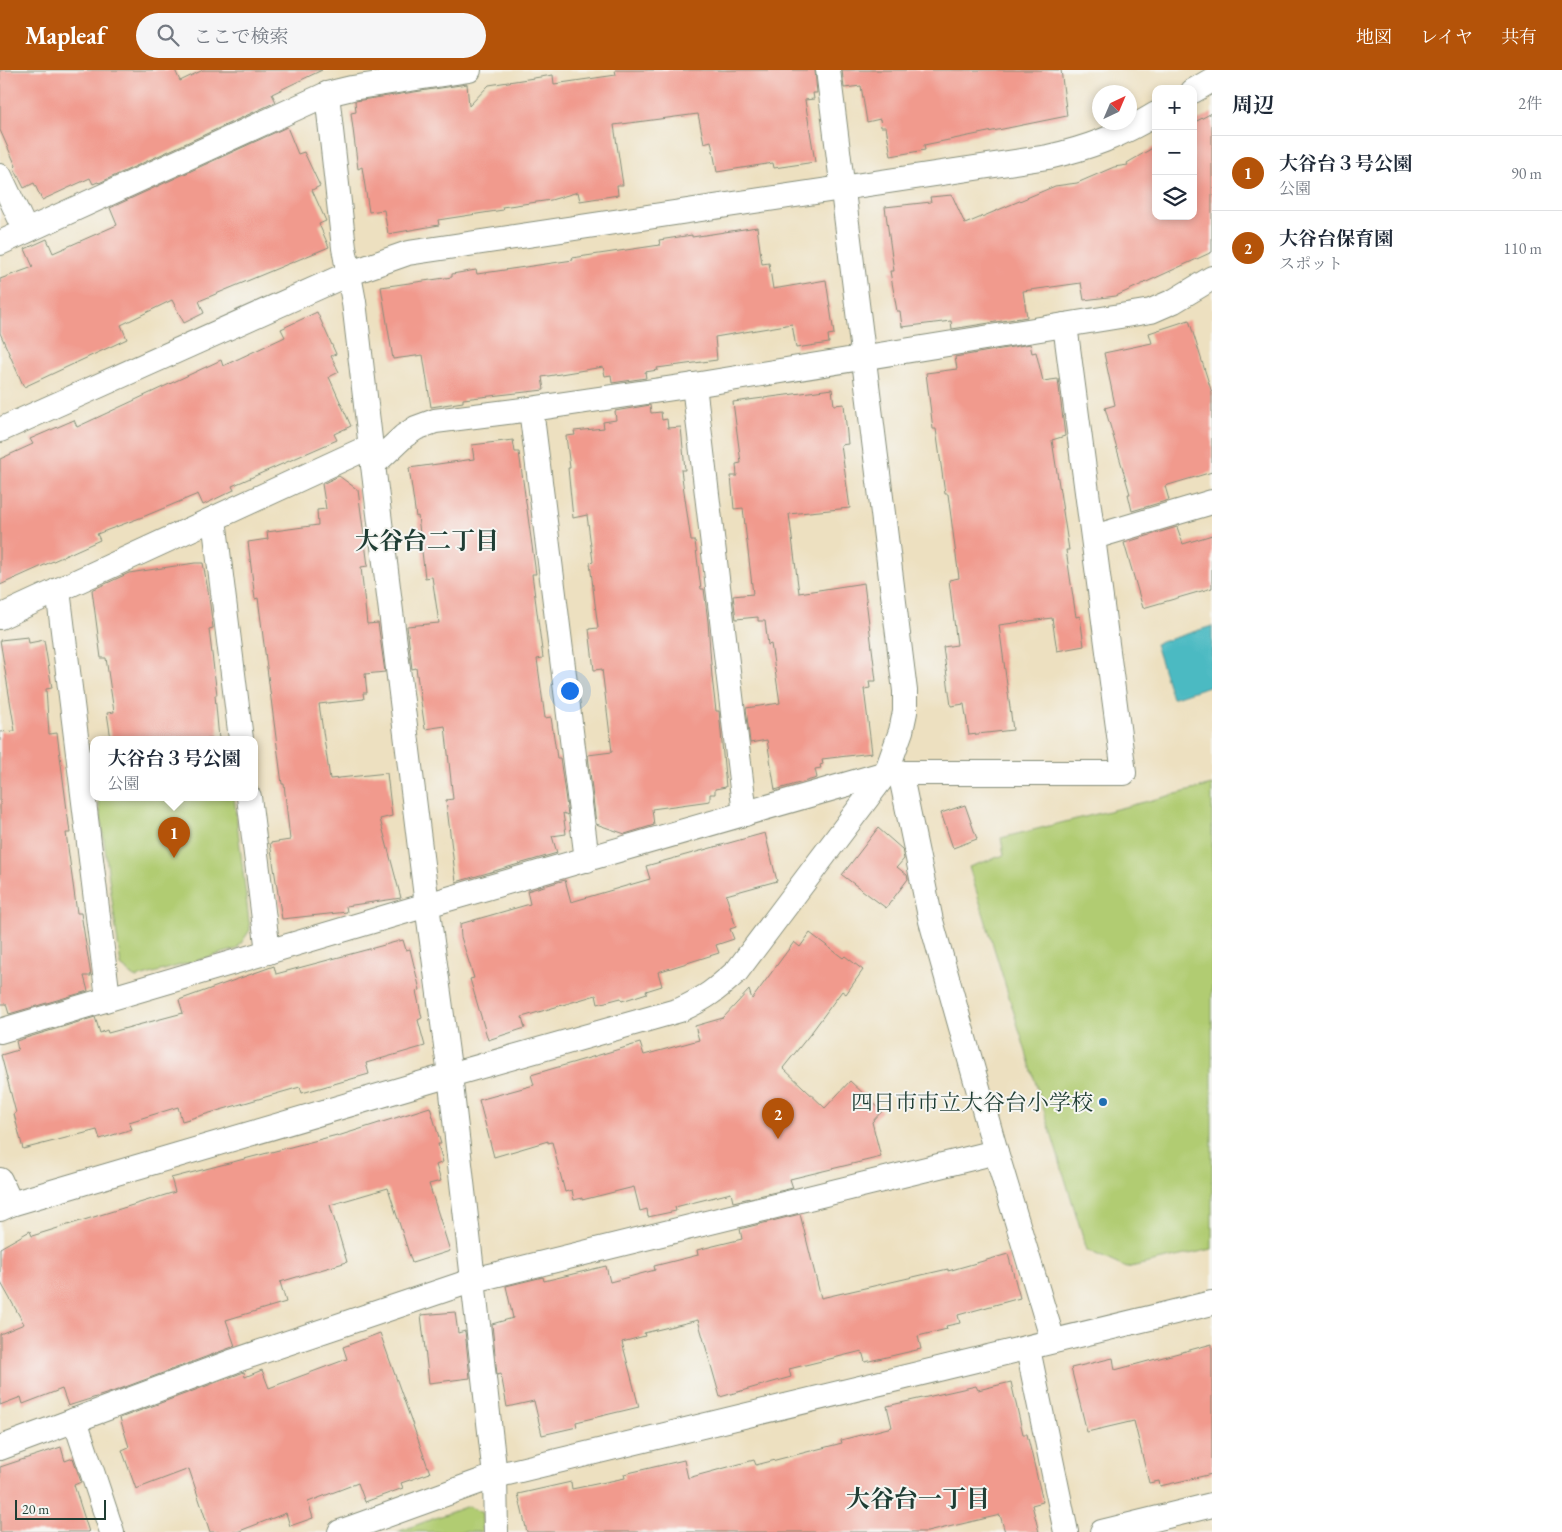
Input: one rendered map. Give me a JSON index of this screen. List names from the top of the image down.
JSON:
{
  "districts": ["大谷台二丁目", "大谷台一丁目"],
  "places": ["四日市市立大谷台小学校"],
  "scale_bar": "20 m",
  "north": "top right",
  "page": {
    "header": "Mapleaf",
    "search": "ここで検索",
    "nav": ["地図", "レイヤ", "共有"],
    "heading": ["周辺", "2件"],
    "map_buttons": ["+", "−"],
    "list": [
      {
        "mark": "1",
        "name": "大谷台３号公園",
        "note": "公園",
        "value": "90 m"
      },
      {
        "mark": "2",
        "name": "大谷台保育園",
        "note": "スポット",
        "value": "110 m"
      }
    ],
    "popup": ["大谷台３号公園", "公園"],
    "pins": ["1", "2"],
    "scale": "20 m"
  }
}
